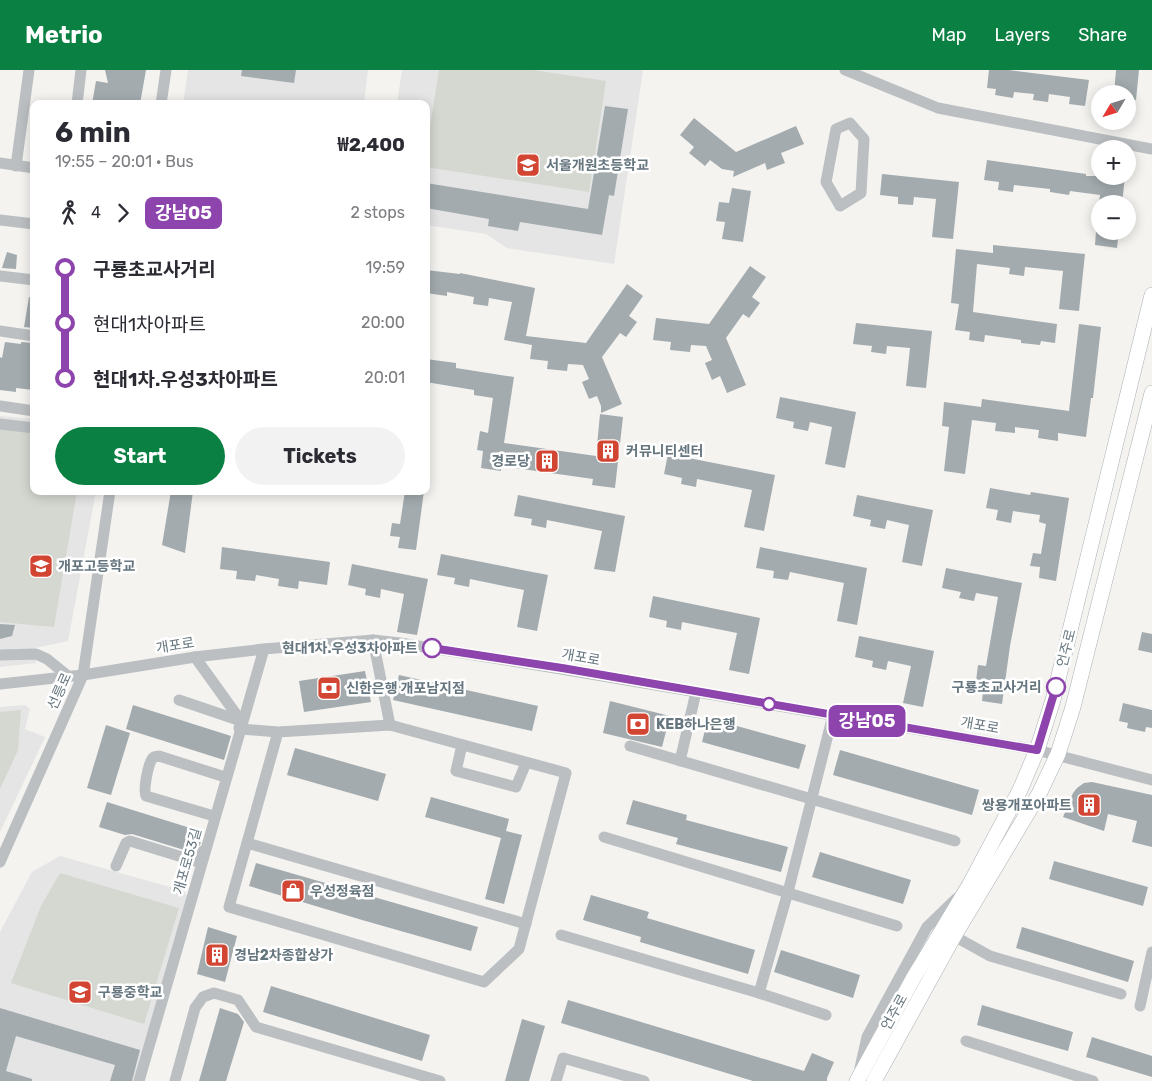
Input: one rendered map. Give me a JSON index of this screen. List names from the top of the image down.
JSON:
{
  "streets": {
    "main road": ["언주로"],
    "street": ["개포로", "선릉로", "개포로53길"]
  },
  "crossings": [
    ["개포로", "언주로"],
    ["개포로", "선릉로"],
    ["개포로", "개포로53길"]
  ],
  "places": {
    "school or university": ["서울개원초등학교", "개포고등학교", "구룡중학교"],
    "building": [
      "커뮤니티센터",
      "경로당",
      "쌍용개포아파트",
      "경남2차종합상가"
    ],
    "other": ["현대1차.우성3차아파트", "구룡초교사거리"],
    "bank": ["신한은행 개포남지점", "KEB하나은행"],
    "shop": ["우성정육점"]
  },
  "lines": ["bus line 강남05"],
  "north": "bottom left",
  "page": {
    "header": "Metrio",
    "nav": ["Map", "Layers", "Share"],
    "on_map": "강남05",
    "map_buttons": ["+", "−"],
    "heading": ["6 min", "19:55 – 20:01 · Bus", "₩2,400"],
    "legs": ["4", "강남05", "2 stops"],
    "list": [
      {
        "name": "구룡초교사거리",
        "value": "19:59"
      },
      {
        "name": "현대1차아파트",
        "value": "20:00"
      },
      {
        "name": "현대1차.우성3차아파트",
        "value": "20:01"
      }
    ],
    "buttons": ["Start", "Tickets"]
  }
}
